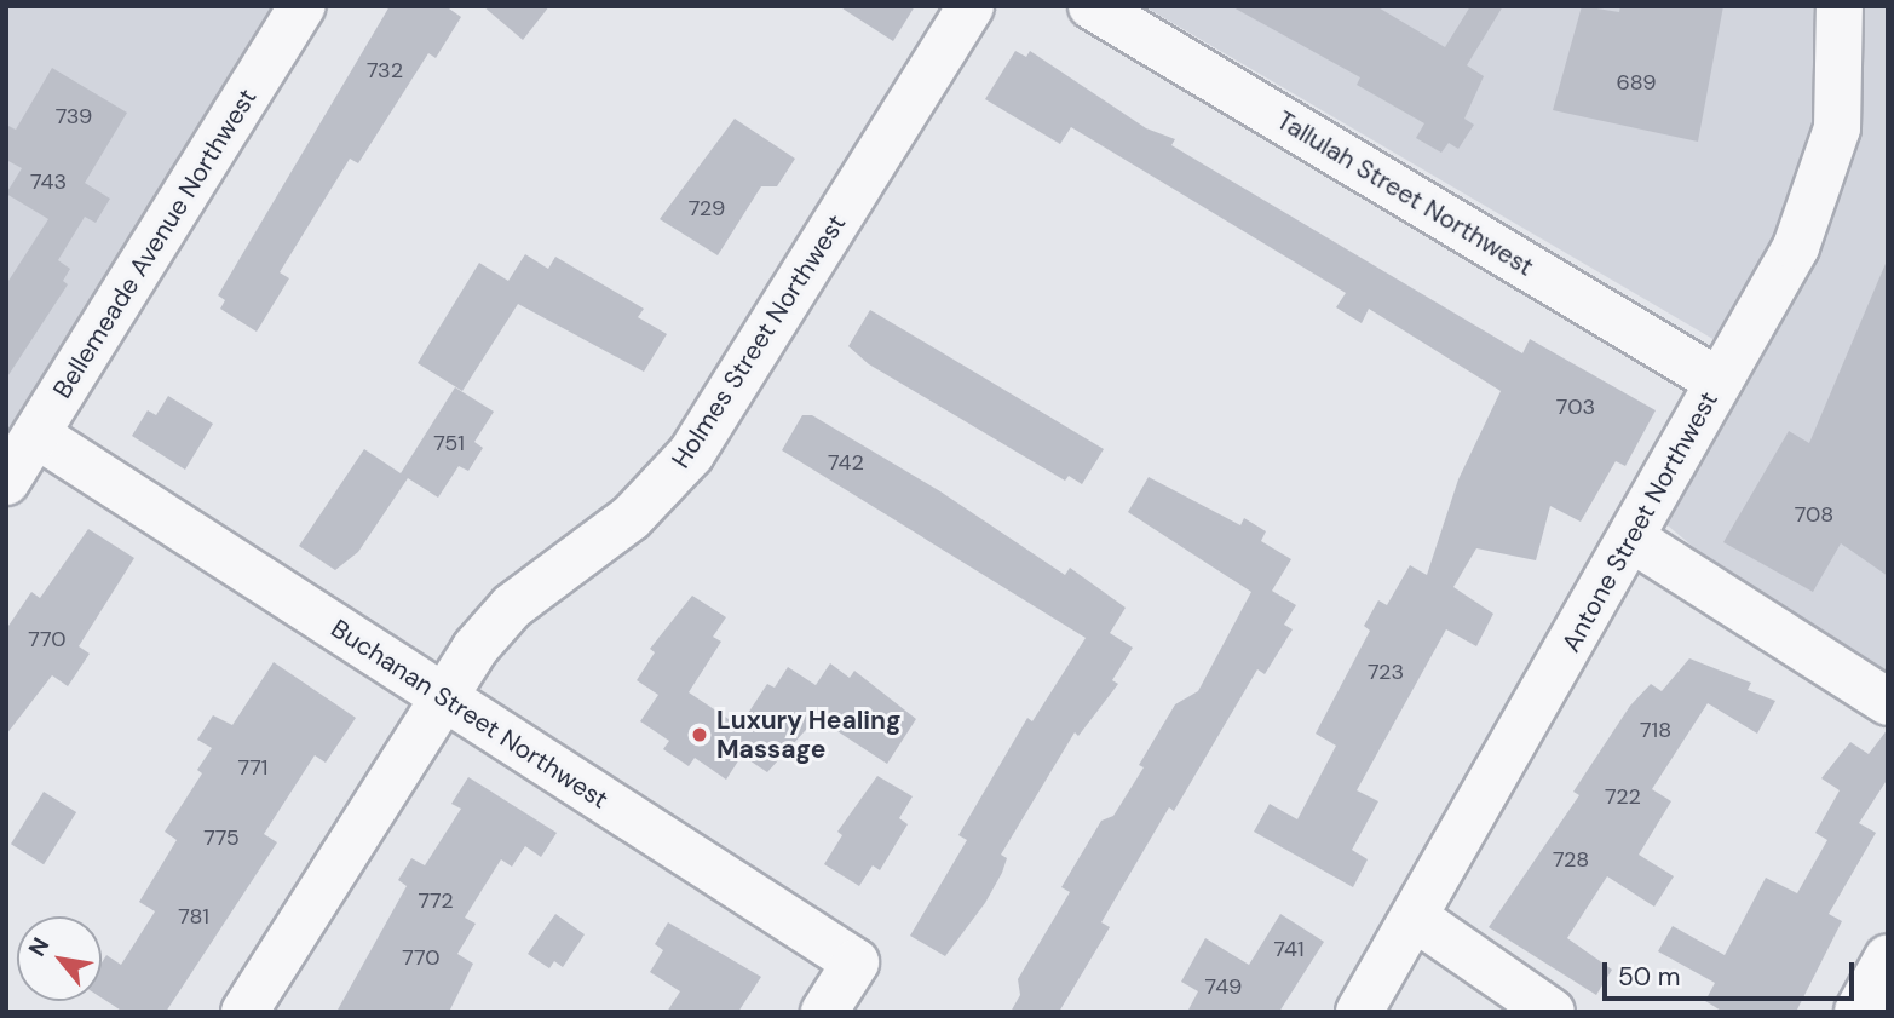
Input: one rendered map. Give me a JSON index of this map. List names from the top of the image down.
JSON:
{
  "streets": {
    "street": [
      "Tallulah Street Northwest",
      "Bellemeade Avenue Northwest",
      "Holmes Street Northwest",
      "Antone Street Northwest",
      "Buchanan Street Northwest"
    ]
  },
  "crossings": [
    ["Tallulah Street Northwest", "Antone Street Northwest"],
    ["Bellemeade Avenue Northwest", "Buchanan Street Northwest"],
    ["Holmes Street Northwest", "Buchanan Street Northwest"]
  ],
  "places": ["Luxury Healing Massage"],
  "house_numbers": [
    "732",
    "689",
    "739",
    "743",
    "729",
    "703",
    "751",
    "742",
    "708",
    "770",
    "723",
    "718",
    "771",
    "722",
    "775",
    "728",
    "772",
    "781",
    "741",
    "770",
    "749"
  ],
  "scale_bar": "50 m",
  "north": "top left"
}
